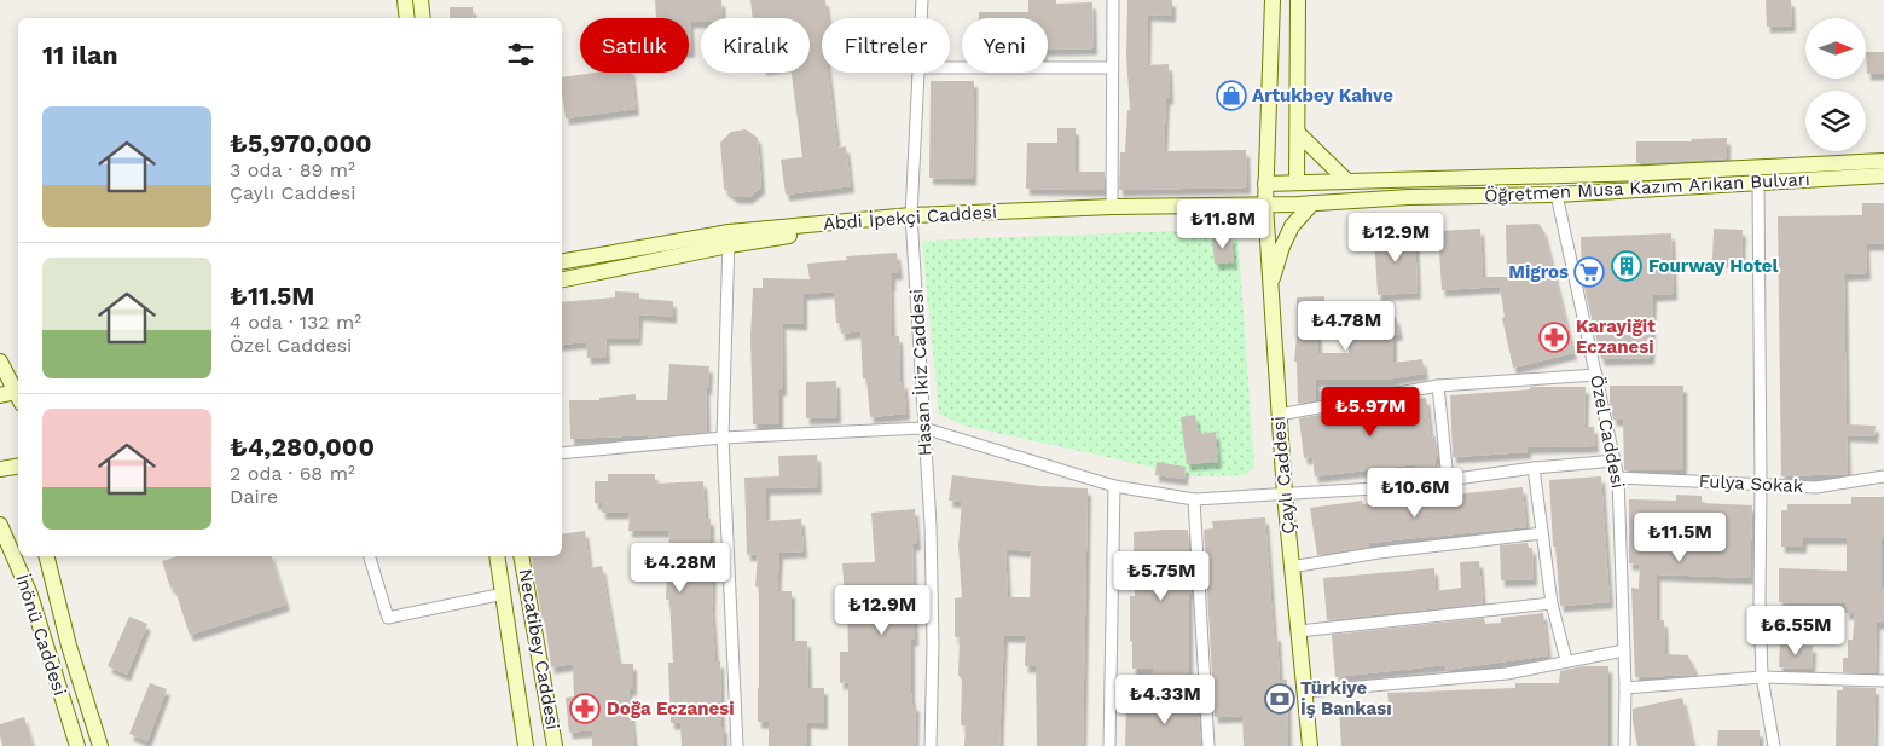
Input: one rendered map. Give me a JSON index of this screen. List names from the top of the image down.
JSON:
{
  "streets": {
    "street": [
      "Öğretmen Musa Kazım Arıkan Bulvarı",
      "Abdi İpekçi Caddesi",
      "Hasan İkiz Caddesi",
      "Özel Caddesi",
      "Çaylı Caddesi",
      "Fulya Sokak",
      "İnönü Caddesi",
      "Necatibey Caddesi"
    ]
  },
  "crossings": [
    ["Öğretmen Musa Kazım Arıkan Bulvarı", "Abdi İpekçi Caddesi"],
    ["Öğretmen Musa Kazım Arıkan Bulvarı", "Özel Caddesi"],
    ["Öğretmen Musa Kazım Arıkan Bulvarı", "Çaylı Caddesi"],
    ["Abdi İpekçi Caddesi", "Hasan İkiz Caddesi"],
    ["Abdi İpekçi Caddesi", "Çaylı Caddesi"],
    ["Özel Caddesi", "Fulya Sokak"]
  ],
  "places": {
    "shop": ["Artukbey Kahve"],
    "building": ["Fourway Hotel"],
    "supermarket": ["Migros"],
    "pharmacy": ["Karayiğit Eczanesi", "Doğa Eczanesi"],
    "bank": ["Türkiye İş Bankası"]
  },
  "north": "right",
  "page": {
    "chip": [
      "Satılık",
      "Kiralık",
      "Filtreler",
      "Yeni"
    ],
    "heading": "11 ilan",
    "list": [
      {
        "name": "₺5,970,000",
        "note": "3 oda · 89 m² · Çaylı Caddesi"
      },
      {
        "name": "₺11.5M",
        "note": "4 oda · 132 m² · Özel Caddesi"
      },
      {
        "name": "₺4,280,000",
        "note": "2 oda · 68 m² · Daire"
      }
    ],
    "price": [
      "₺11.8M",
      "₺12.9M",
      "₺4.78M",
      "₺5.97M",
      "₺10.6M",
      "₺11.5M",
      "₺4.28M",
      "₺5.75M",
      "₺12.9M",
      "₺6.55M",
      "₺4.33M"
    ]
  }
}
